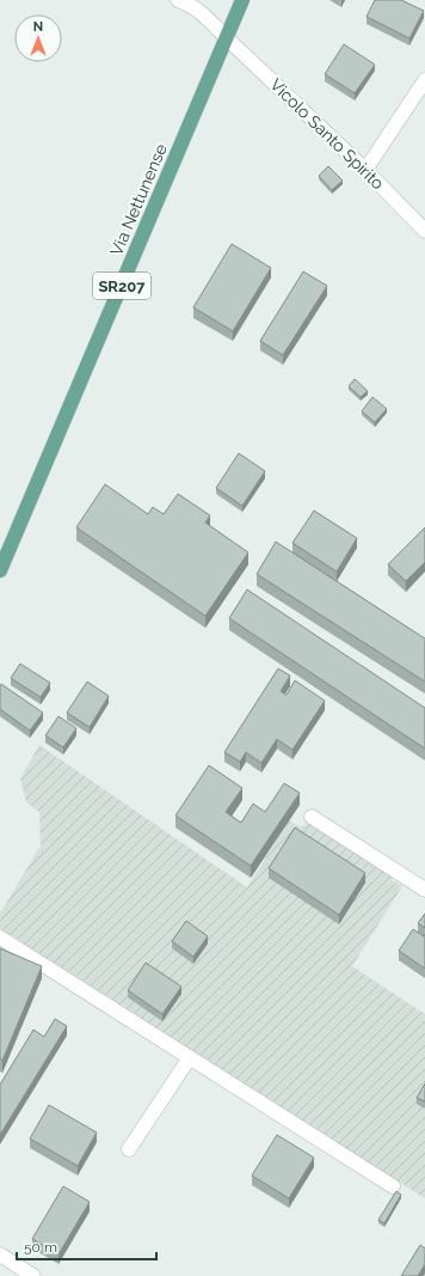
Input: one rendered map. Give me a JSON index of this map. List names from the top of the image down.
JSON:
{
  "streets": {
    "main road": ["Via Nettunense", "SR207"],
    "street": ["Vicolo Santo Spirito"]
  },
  "crossings": [
    ["Vicolo Santo Spirito", "Via Nettunense"]
  ],
  "scale_bar": "50 m",
  "north": "top"
}
